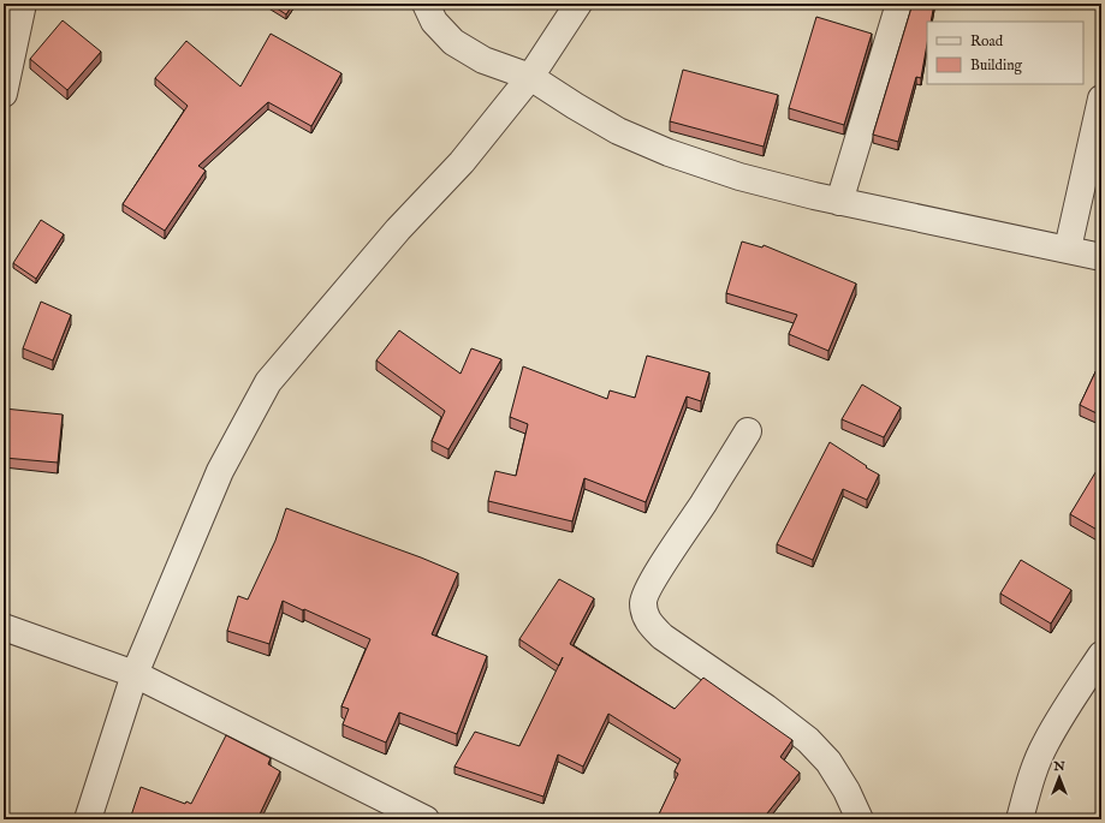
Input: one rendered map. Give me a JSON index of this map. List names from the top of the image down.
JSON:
{
  "legend": ["Road", "Building"],
  "north": "top"
}
